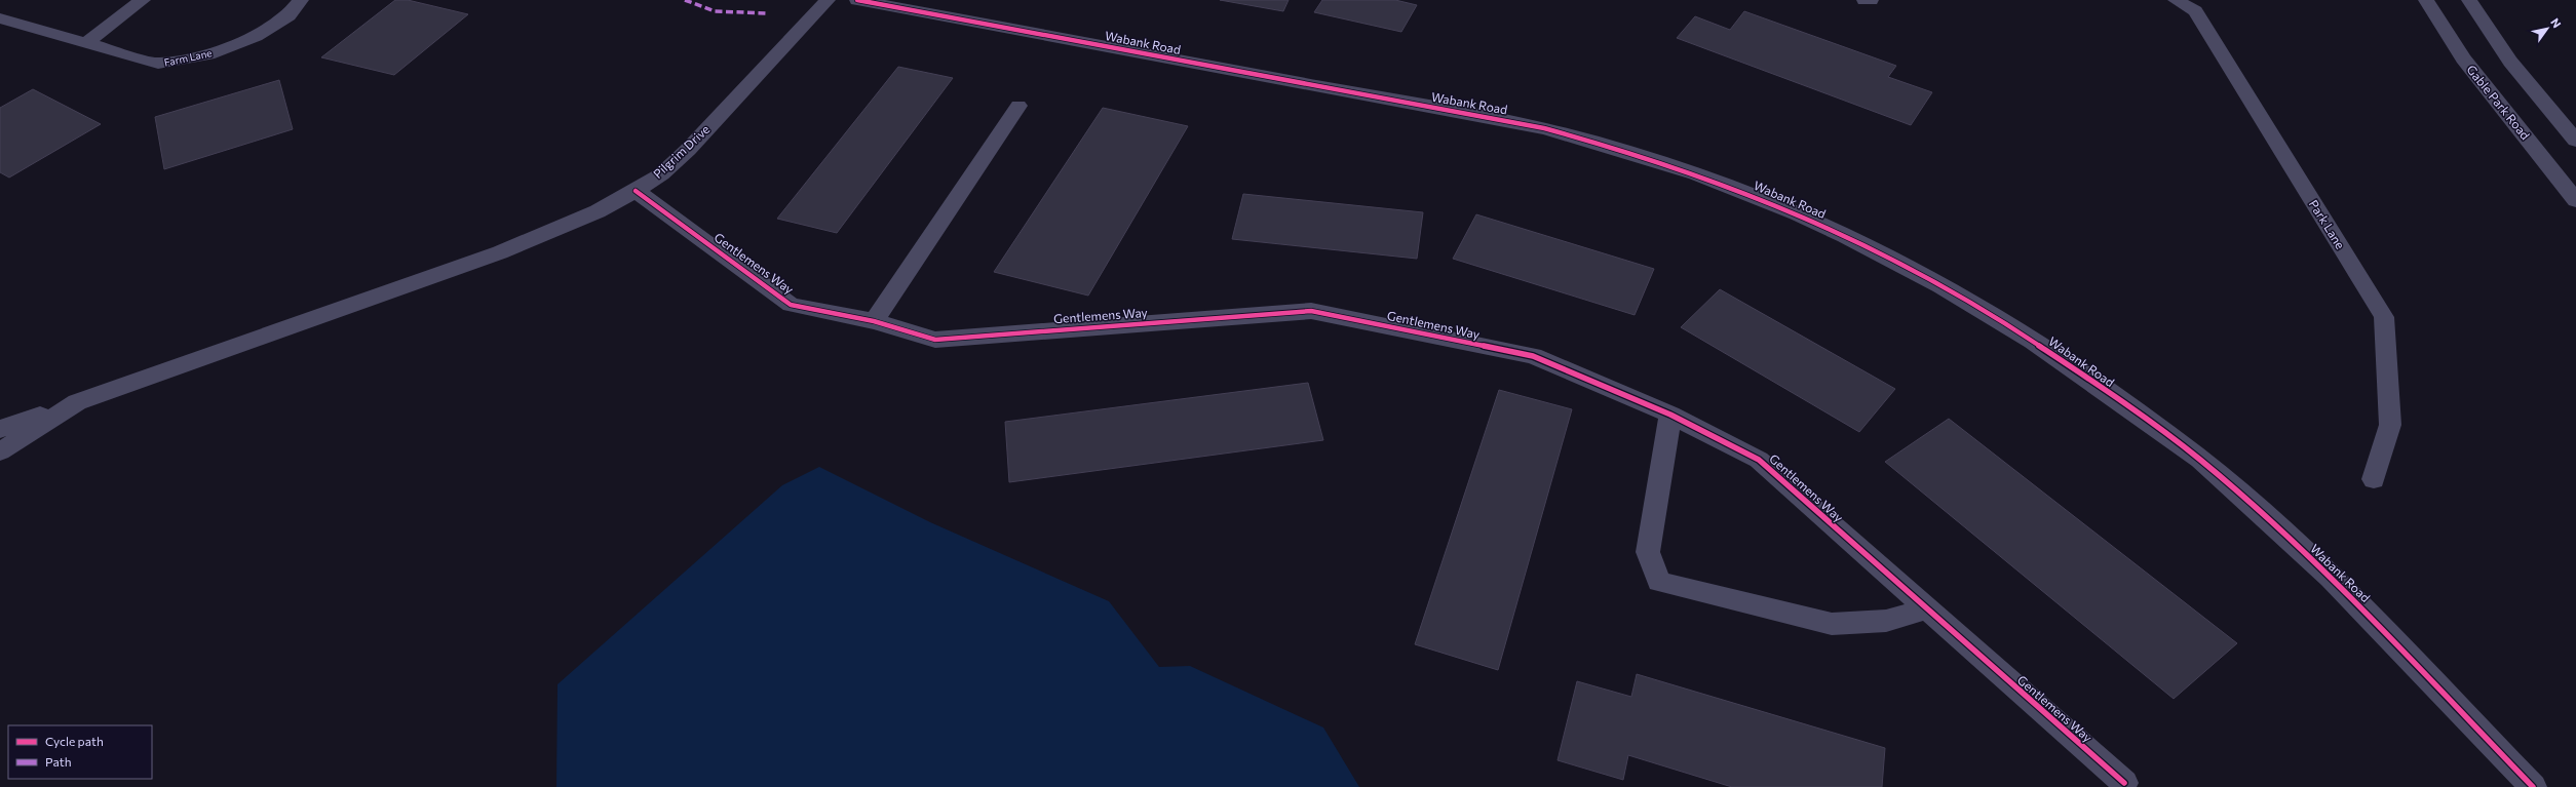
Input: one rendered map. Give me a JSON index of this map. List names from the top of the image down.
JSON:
{
  "streets": {
    "street": [
      "Wabank Road",
      "Farm Lane",
      "Gable Park Road",
      "Pilgrim Drive",
      "Park Lane",
      "Gentlemens Way"
    ]
  },
  "crossings": [
    ["Pilgrim Drive", "Gentlemens Way"]
  ],
  "legend": ["Cycle path", "Path"],
  "north": "top right"
}
